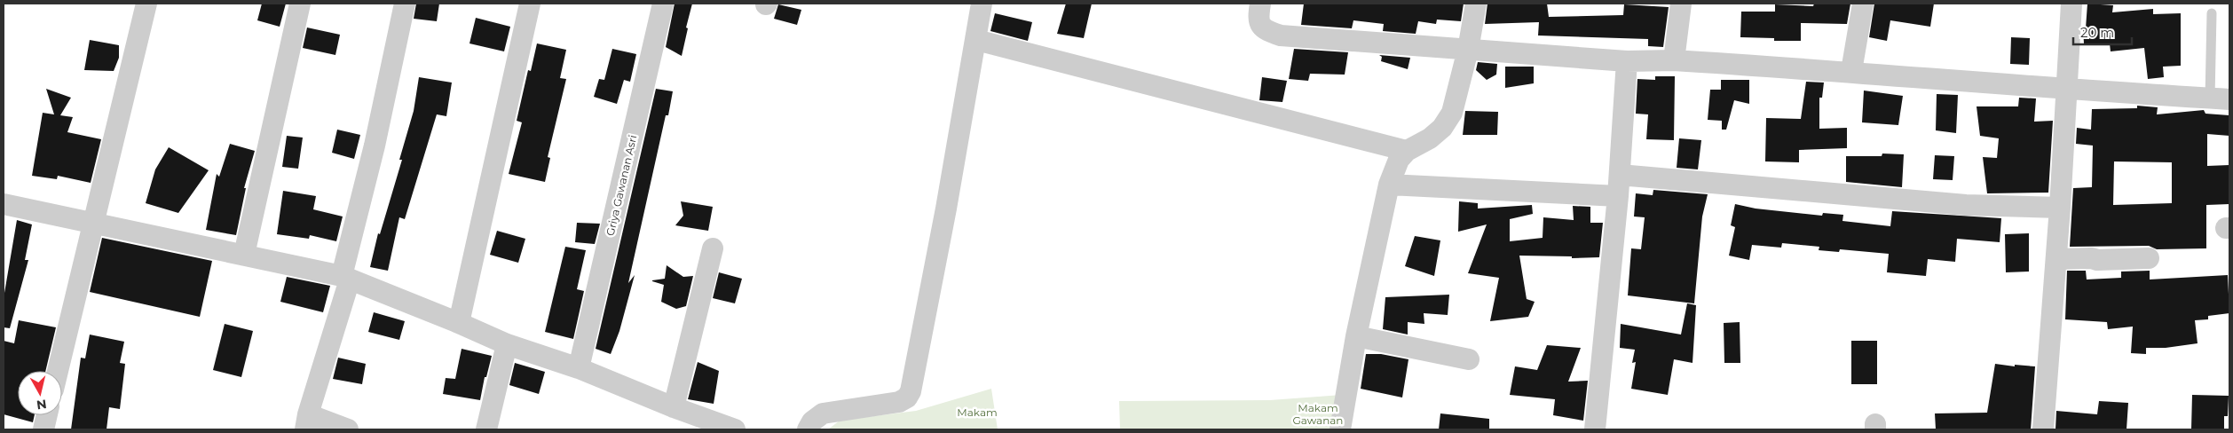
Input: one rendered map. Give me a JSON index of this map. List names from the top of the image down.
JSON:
{
  "streets": {
    "street": ["Griya Gawanan Asri"]
  },
  "parks": ["Makam Gawanan", "Makam"],
  "scale_bar": "20 m",
  "north": "bottom"
}
